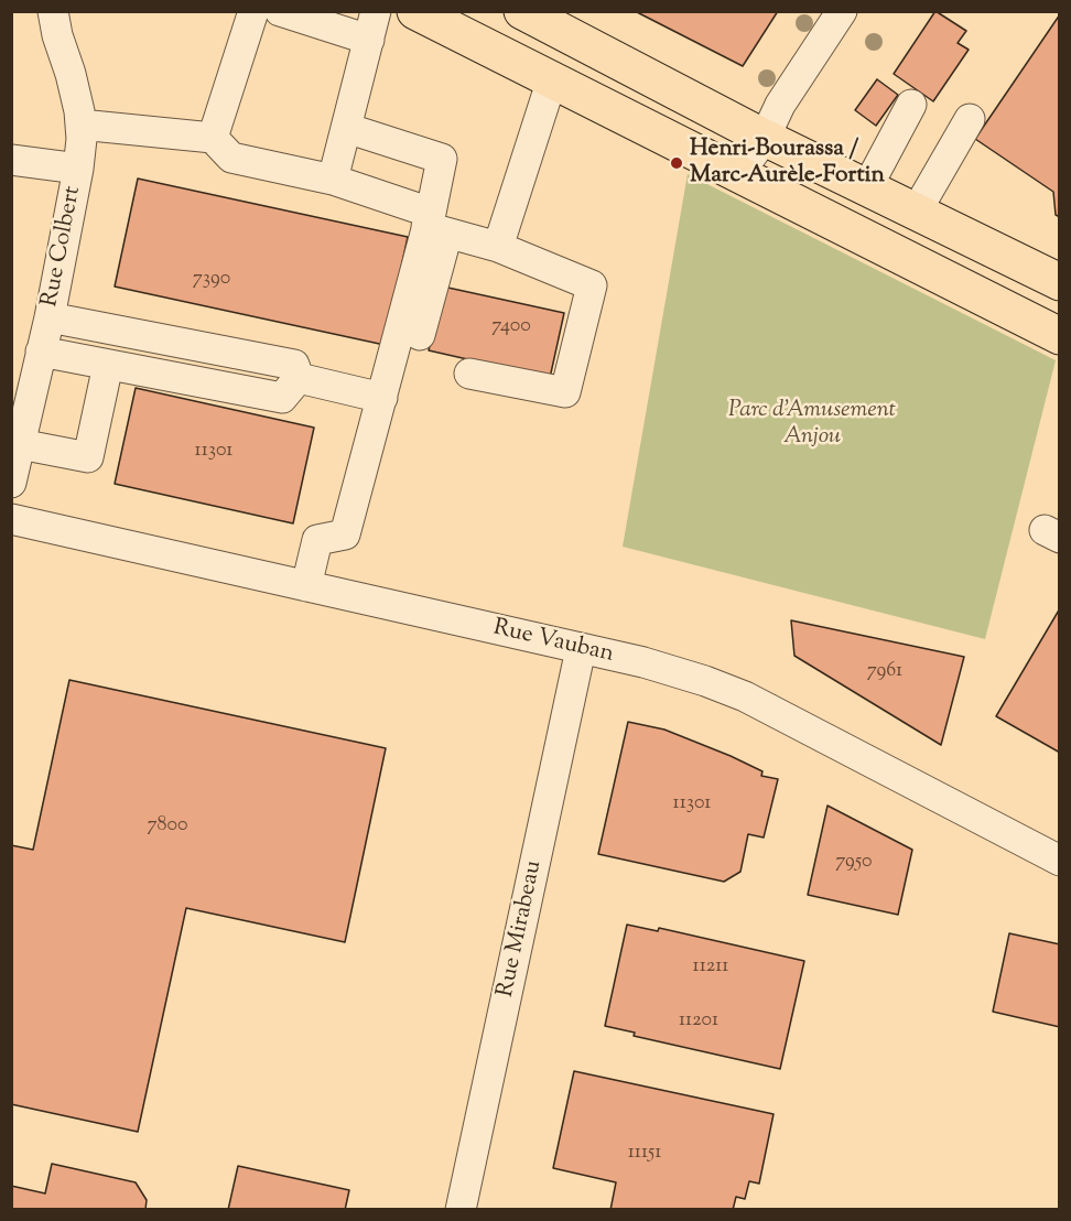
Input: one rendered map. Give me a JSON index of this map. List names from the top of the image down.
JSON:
{
  "streets": {
    "street": ["Rue Colbert", "Rue Vauban", "Rue Mirabeau"]
  },
  "crossings": [
    ["Rue Vauban", "Rue Mirabeau"]
  ],
  "parks": ["Parc d'Amusement Anjou"],
  "places": ["Henri-Bourassa / Marc-Aurèle-Fortin"],
  "house_numbers": [
    "7390",
    "7400",
    "11301",
    "7961",
    "11301",
    "7800",
    "7950",
    "11211",
    "11201",
    "11151"
  ]
}
